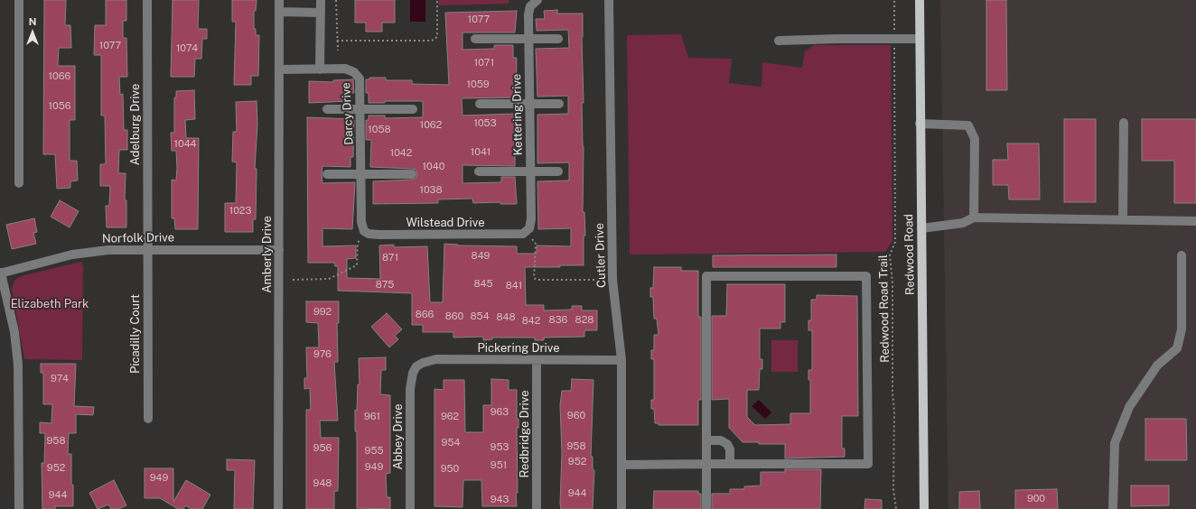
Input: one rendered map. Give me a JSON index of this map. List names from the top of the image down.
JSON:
{
  "streets": {
    "main road": ["Redwood Road"],
    "street": [
      "Darcy Drive",
      "Kettering Drive",
      "Adelburg Drive",
      "Wilstead Drive",
      "Norfolk Drive",
      "Amberly Drive",
      "Cutler Drive",
      "Picadilly Court",
      "Pickering Drive",
      "Redbridge Drive",
      "Abbey Drive"
    ],
    "path": ["Redwood Road Trail"]
  },
  "crossings": [
    ["Darcy Drive", "Wilstead Drive"],
    ["Darcy Drive", "Amberly Drive"],
    ["Kettering Drive", "Wilstead Drive"],
    ["Adelburg Drive", "Norfolk Drive"],
    ["Adelburg Drive", "Picadilly Court"],
    ["Norfolk Drive", "Amberly Drive"],
    ["Norfolk Drive", "Picadilly Court"],
    ["Cutler Drive", "Pickering Drive"],
    ["Pickering Drive", "Redbridge Drive"],
    ["Pickering Drive", "Abbey Drive"]
  ],
  "parks": ["Elizabeth Park"],
  "house_numbers": [
    "1077",
    "1077",
    "1074",
    "1071",
    "1066",
    "1059",
    "1056",
    "1053",
    "1062",
    "1058",
    "1044",
    "1041",
    "1042",
    "1040",
    "1038",
    "1023",
    "849",
    "871",
    "845",
    "875",
    "841",
    "992",
    "866",
    "860",
    "854",
    "848",
    "836",
    "828",
    "842",
    "976",
    "974",
    "963",
    "960",
    "961",
    "962",
    "958",
    "954",
    "958",
    "953",
    "956",
    "955",
    "952",
    "951",
    "949",
    "952",
    "950",
    "949",
    "948",
    "944",
    "944",
    "900",
    "943"
  ],
  "north": "top"
}
